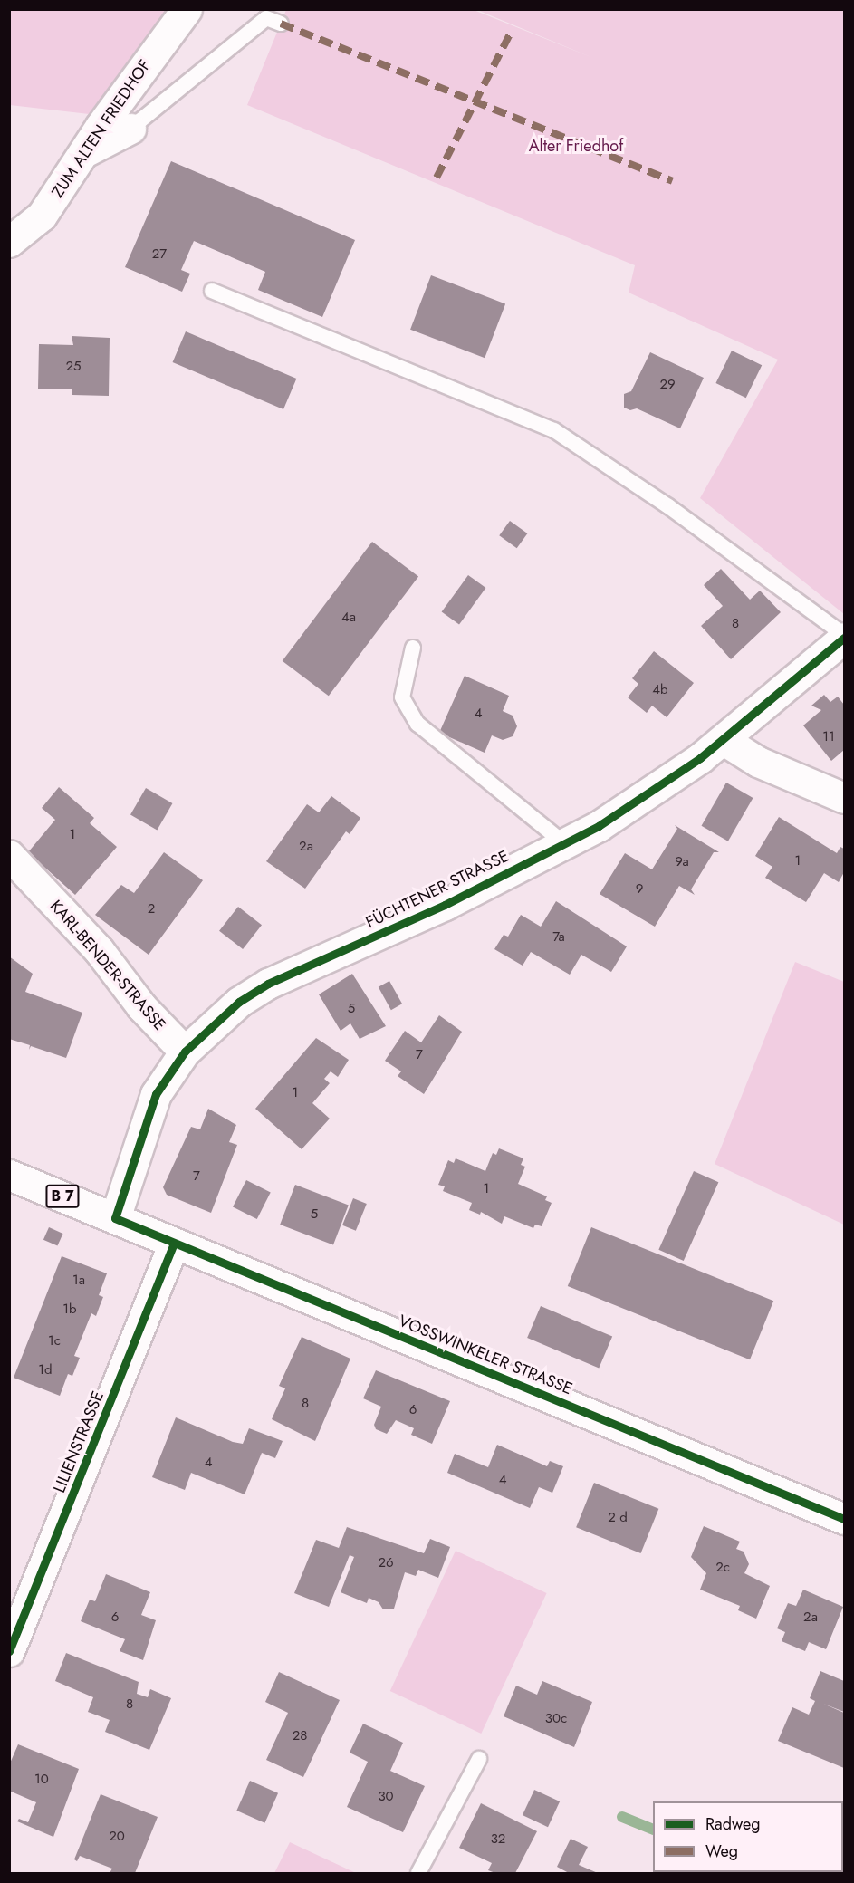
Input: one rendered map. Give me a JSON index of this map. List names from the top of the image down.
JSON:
{
  "streets": {
    "street": [
      "ZUM ALTEN FRIEDHOF",
      "FÜCHTENER STRASSE",
      "KARL-BENDER-STRASSE",
      "B 7",
      "VOSSWINKELER STRASSE",
      "LILIENSTRASSE"
    ]
  },
  "crossings": [
    ["FÜCHTENER STRASSE", "KARL-BENDER-STRASSE"],
    ["FÜCHTENER STRASSE", "VOSSWINKELER STRASSE"],
    ["VOSSWINKELER STRASSE", "LILIENSTRASSE"]
  ],
  "parks": ["Alter Friedhof"],
  "house_numbers": [
    "27",
    "25",
    "29",
    "4a",
    "8",
    "4b",
    "4",
    "11",
    "1",
    "2a",
    "1",
    "9a",
    "9",
    "2",
    "7a",
    "5",
    "7",
    "1",
    "7",
    "1",
    "5",
    "1a",
    "1b",
    "1c",
    "1d",
    "8",
    "6",
    "4",
    "4",
    "2 d",
    "26",
    "2c",
    "6",
    "2a",
    "8",
    "30c",
    "28",
    "10",
    "30",
    "20",
    "32"
  ],
  "legend": ["Radweg", "Weg"]
}
